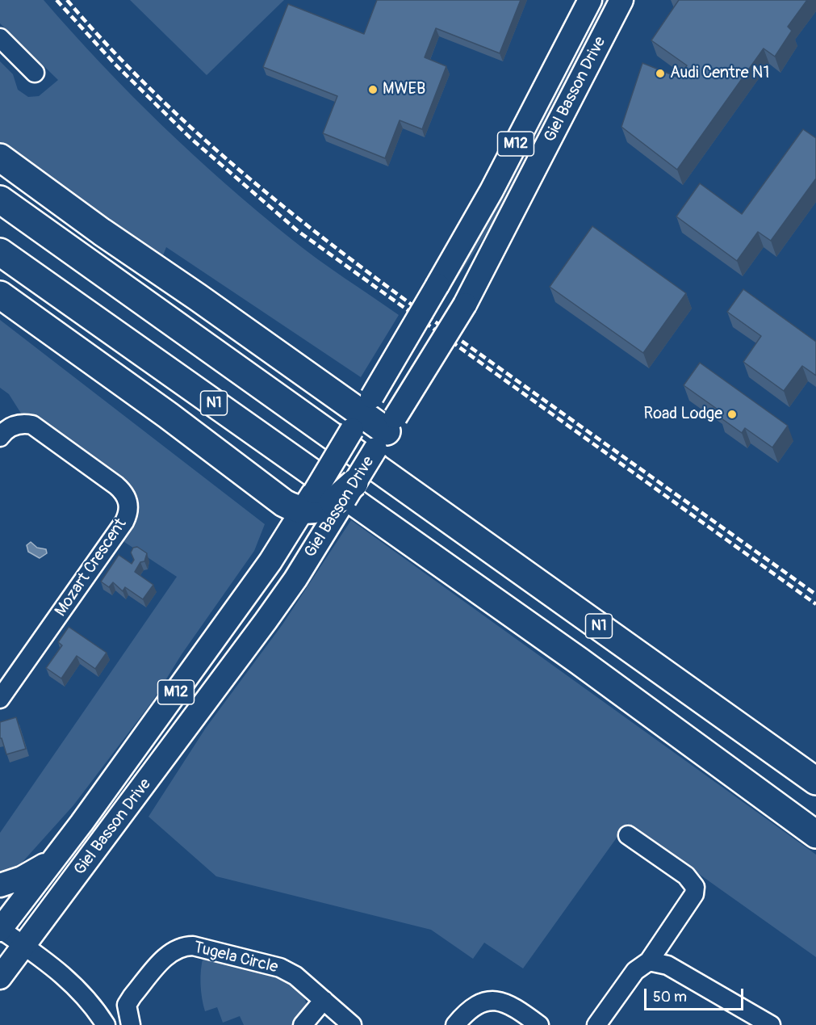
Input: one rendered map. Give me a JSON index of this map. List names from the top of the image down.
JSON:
{
  "streets": {
    "highway": ["N1"],
    "main road": ["Giel Basson Drive", "M12"],
    "street": ["Mozart Crescent", "Tugela Circle"]
  },
  "places": ["Audi Centre N1", "MWEB", "Road Lodge"],
  "scale_bar": "50 m"
}
